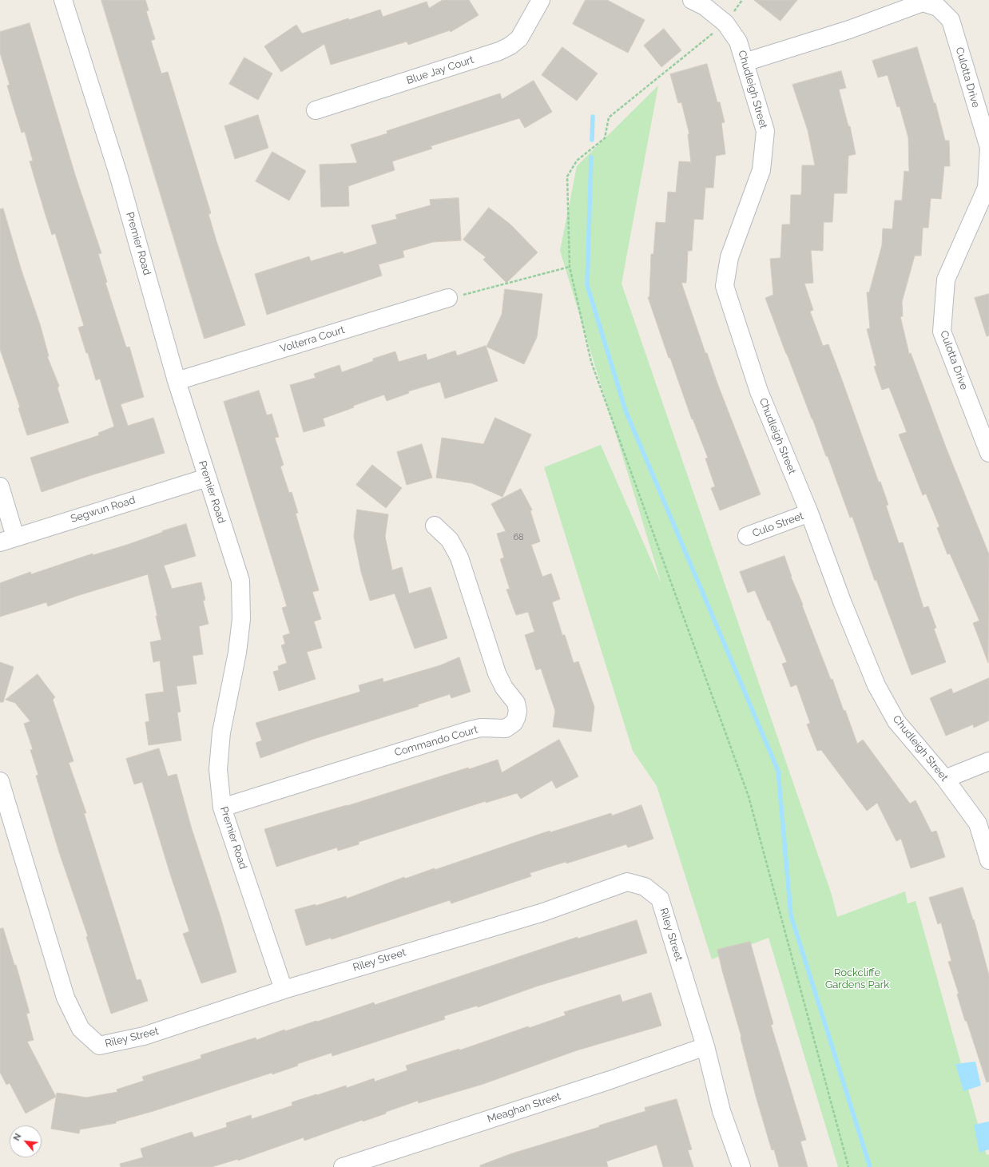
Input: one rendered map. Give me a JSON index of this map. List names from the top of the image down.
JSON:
{
  "streets": {
    "street": [
      "Blue Jay Court",
      "Culotta Drive",
      "Chudleigh Street",
      "Premier Road",
      "Volterra Court",
      "Segwun Road",
      "Culo Street",
      "Commando Court",
      "Riley Street",
      "Meaghan Street"
    ]
  },
  "crossings": [
    ["Culotta Drive", "Chudleigh Street"],
    ["Chudleigh Street", "Culo Street"],
    ["Premier Road", "Volterra Court"],
    ["Premier Road", "Segwun Road"],
    ["Premier Road", "Commando Court"],
    ["Premier Road", "Riley Street"],
    ["Riley Street", "Meaghan Street"]
  ],
  "parks": ["Rockcliffe Gardens Park"],
  "house_numbers": ["68"],
  "north": "top left"
}
